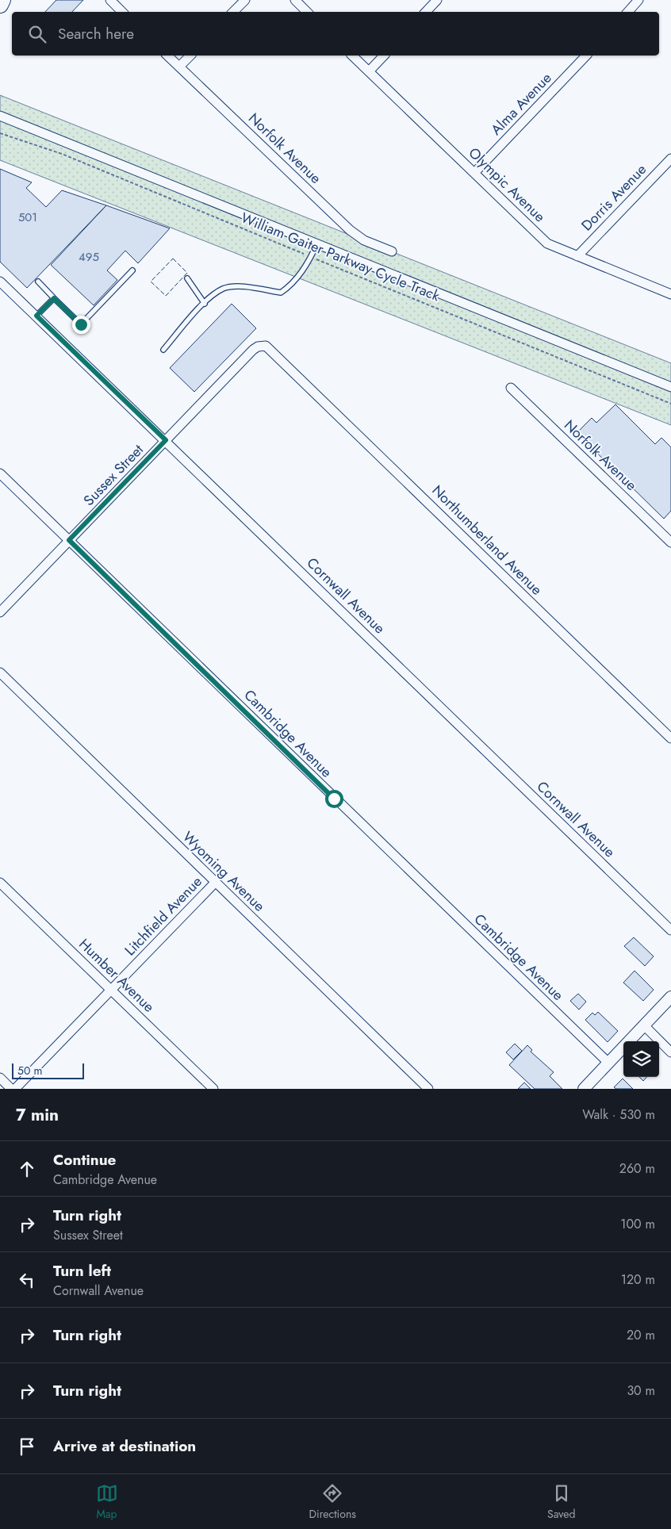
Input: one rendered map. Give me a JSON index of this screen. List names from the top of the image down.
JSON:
{
  "streets": {
    "street": [
      "Alma Avenue",
      "Norfolk Avenue",
      "Olympic Avenue",
      "Dorris Avenue",
      "Sussex Street",
      "Northumberland Avenue",
      "Cornwall Avenue",
      "Cambridge Avenue",
      "Wyoming Avenue",
      "Litchfield Avenue",
      "Humber Avenue"
    ],
    "path": ["William Gaiter Parkway Cycle Track"]
  },
  "crossings": [
    ["Alma Avenue", "Olympic Avenue"],
    ["Olympic Avenue", "Dorris Avenue"],
    ["Sussex Street", "Northumberland Avenue"],
    ["Sussex Street", "Cornwall Avenue"],
    ["Sussex Street", "Cambridge Avenue"],
    ["Wyoming Avenue", "Litchfield Avenue"],
    ["Litchfield Avenue", "Humber Avenue"]
  ],
  "house_numbers": ["501", "495"],
  "scale_bar": "50 m",
  "page": {
    "search": "Search here",
    "scale": "50 m",
    "heading": ["7 min", "Walk · 530 m"],
    "list": [
      ["Continue", "Cambridge Avenue", "260 m"],
      ["Turn right", "Sussex Street", "100 m"],
      ["Turn left", "Cornwall Avenue", "120 m"],
      ["Turn right", "20 m"],
      ["Turn right", "30 m"],
      "Arrive at destination"
    ],
    "nav": ["Map", "Directions", "Saved"]
  }
}
